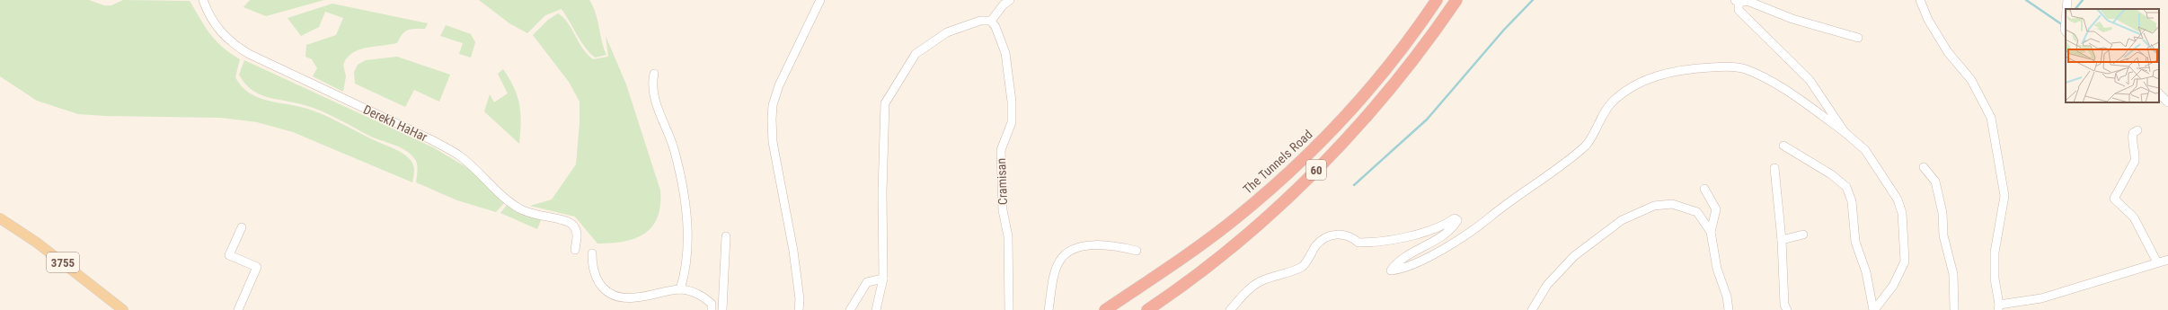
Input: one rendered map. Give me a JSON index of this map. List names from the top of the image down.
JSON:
{
  "streets": {
    "highway": ["The Tunnels Road", "60"],
    "main road": ["3755"],
    "street": ["Derekh HaHar", "Cramisan"]
  }
}
